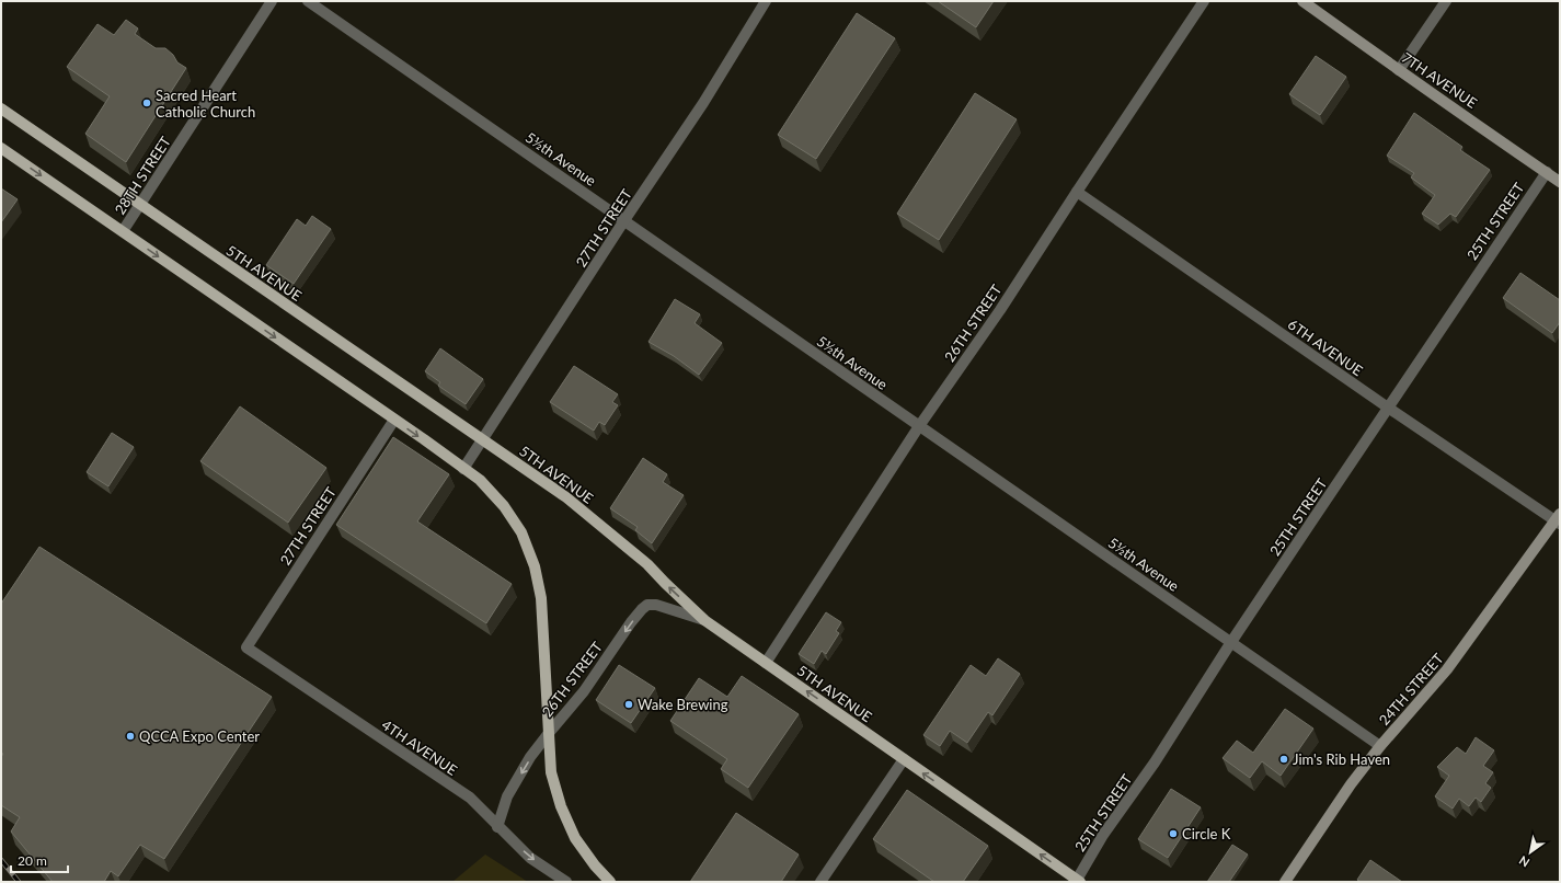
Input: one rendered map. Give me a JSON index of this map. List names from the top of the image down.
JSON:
{
  "streets": {
    "main road": ["5TH AVENUE"],
    "street": [
      "7TH AVENUE",
      "5½th Avenue",
      "28TH STREET",
      "25TH STREET",
      "27TH STREET",
      "26TH STREET",
      "6TH AVENUE",
      "24TH STREET",
      "4TH AVENUE"
    ]
  },
  "crossings": [
    ["7TH AVENUE", "25TH STREET"],
    ["5½th Avenue", "25TH STREET"],
    ["5½th Avenue", "27TH STREET"],
    ["5½th Avenue", "26TH STREET"],
    ["5½th Avenue", "24TH STREET"],
    ["28TH STREET", "5TH AVENUE"],
    ["25TH STREET", "5TH AVENUE"],
    ["25TH STREET", "6TH AVENUE"],
    ["27TH STREET", "5TH AVENUE"],
    ["27TH STREET", "4TH AVENUE"],
    ["5TH AVENUE", "26TH STREET"],
    ["26TH STREET", "6TH AVENUE"],
    ["26TH STREET", "4TH AVENUE"],
    ["6TH AVENUE", "24TH STREET"]
  ],
  "one_way": ["5TH AVENUE"],
  "places": [
    "Sacred Heart Catholic Church",
    "Wake Brewing",
    "QCCA Expo Center",
    "Jim's Rib Haven",
    "Circle K"
  ],
  "scale_bar": "20 m",
  "north": "bottom left"
}
